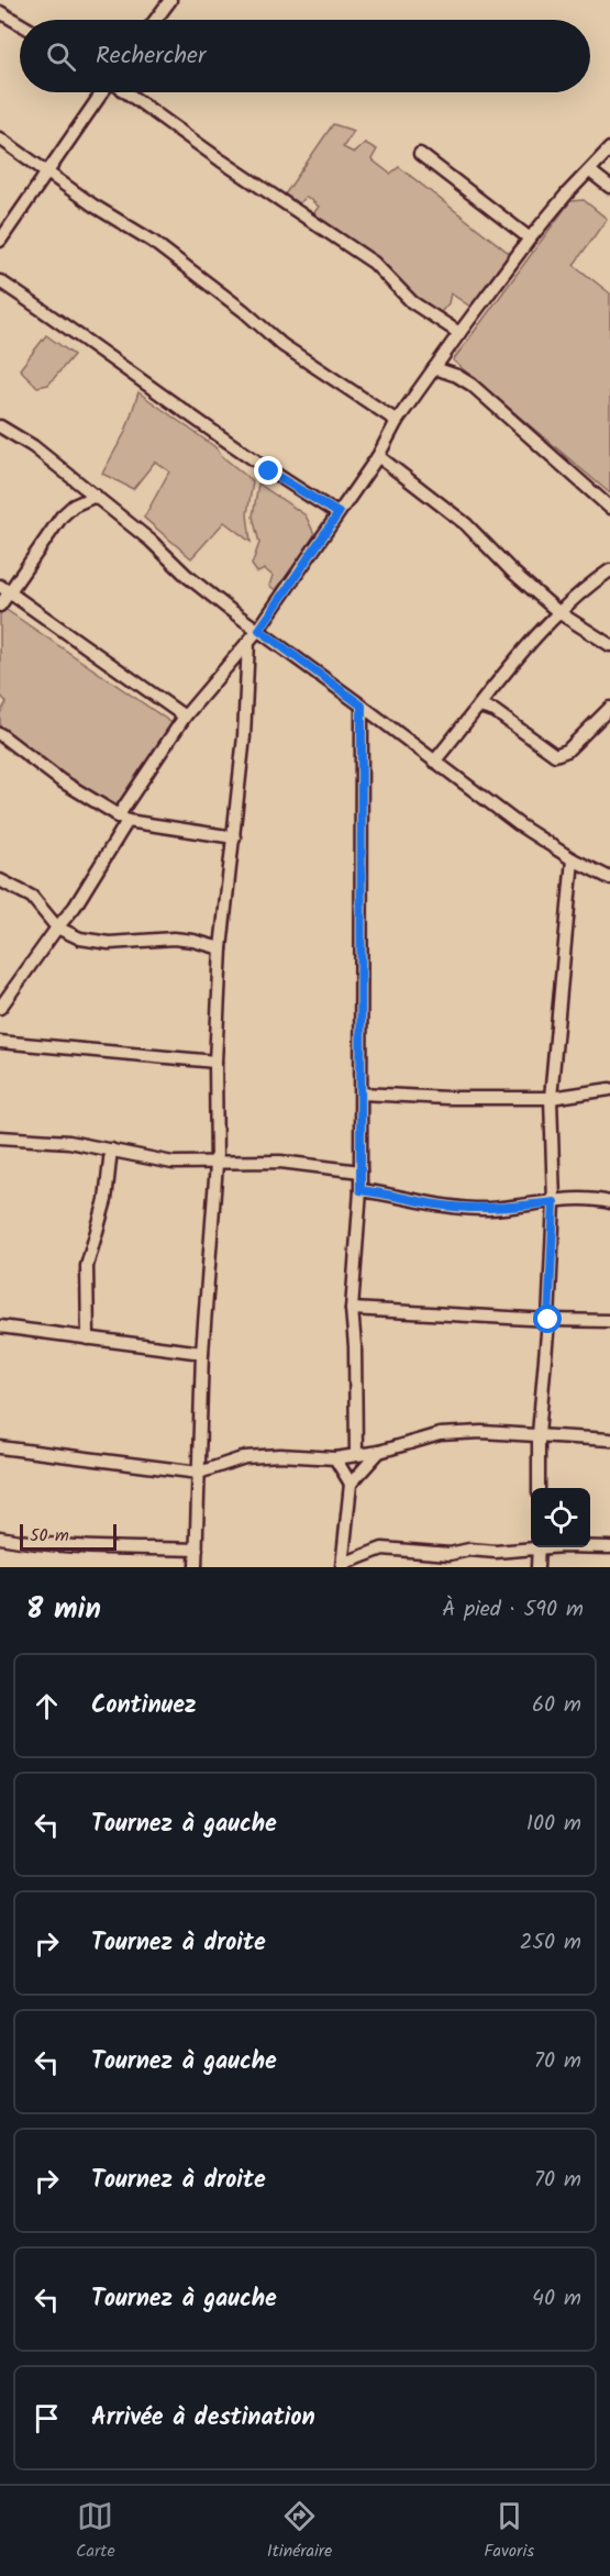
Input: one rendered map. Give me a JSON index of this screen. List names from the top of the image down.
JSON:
{
  "scale_bar": "50 m",
  "page": {
    "search": "Rechercher",
    "scale": "50 m",
    "heading": ["8 min", "À pied · 590 m"],
    "list": [
      ["Continuez", "60 m"],
      ["Tournez à gauche", "100 m"],
      ["Tournez à droite", "250 m"],
      ["Tournez à gauche", "70 m"],
      ["Tournez à droite", "70 m"],
      ["Tournez à gauche", "40 m"],
      "Arrivée à destination"
    ],
    "nav": ["Carte", "Itinéraire", "Favoris"]
  }
}
